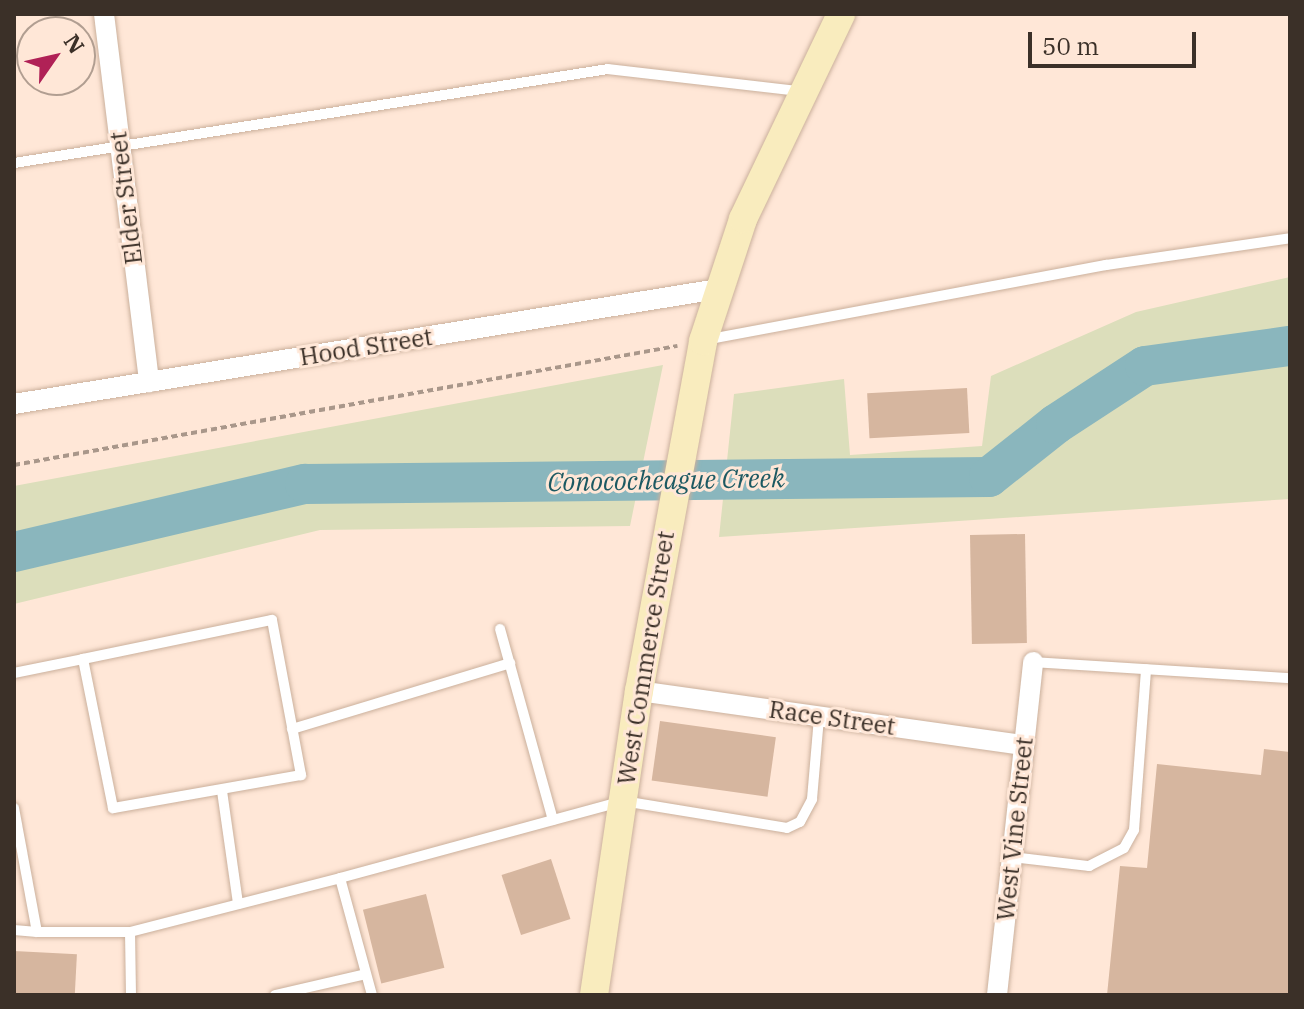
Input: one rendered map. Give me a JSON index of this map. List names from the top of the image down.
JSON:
{
  "streets": {
    "street": [
      "Elder Street",
      "Hood Street",
      "West Commerce Street",
      "Race Street",
      "West Vine Street"
    ]
  },
  "crossings": [
    ["Elder Street", "Hood Street"],
    ["Hood Street", "West Commerce Street"],
    ["West Commerce Street", "Race Street"],
    ["Race Street", "West Vine Street"]
  ],
  "water": ["Conococheague Creek"],
  "scale_bar": "50 m",
  "north": "top right"
}
